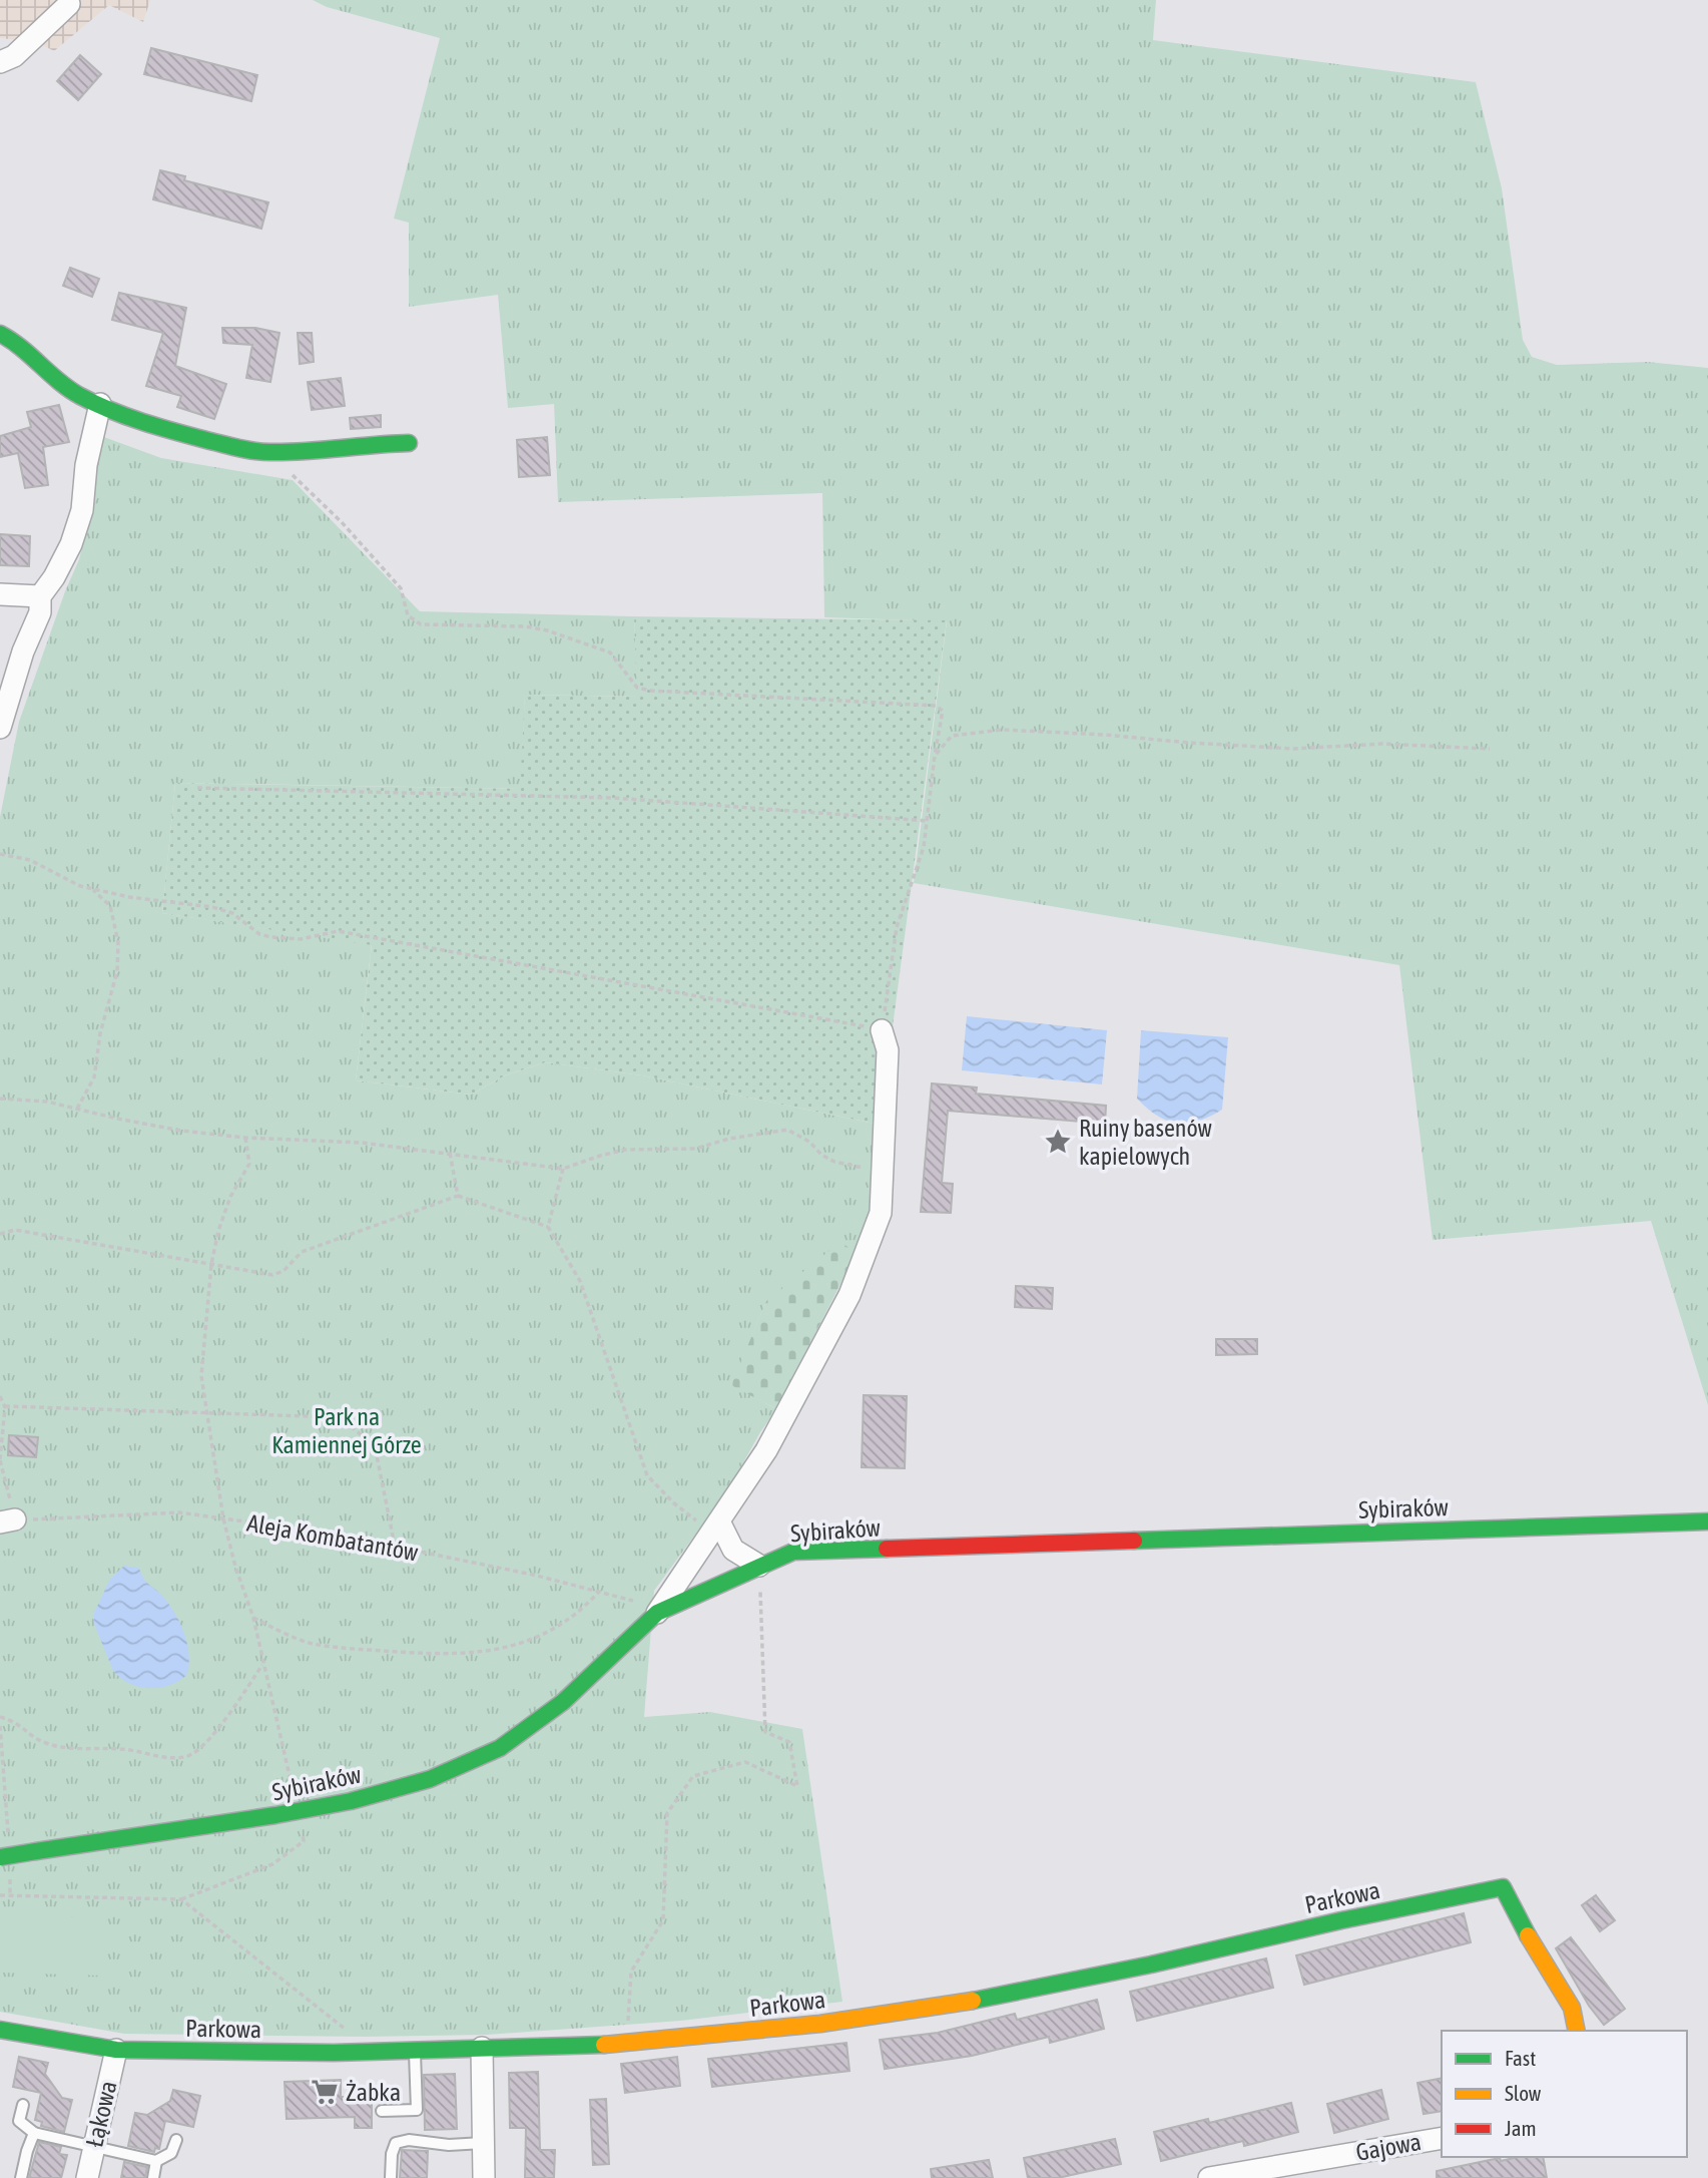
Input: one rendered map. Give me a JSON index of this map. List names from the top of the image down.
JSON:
{
  "streets": {
    "street": [
      "Sybiraków",
      "Parkowa",
      "Łąkowa",
      "Gajowa"
    ],
    "path": ["Aleja Kombatantów"]
  },
  "crossings": [
    ["Sybiraków", "Aleja Kombatantów"],
    ["Parkowa", "Łąkowa"]
  ],
  "parks": ["Park na Kamiennej Górze"],
  "places": {
    "place": ["Ruiny basenów kapielowych"],
    "supermarket": ["Żabka"]
  },
  "legend": ["Fast", "Slow", "Jam"]
}
